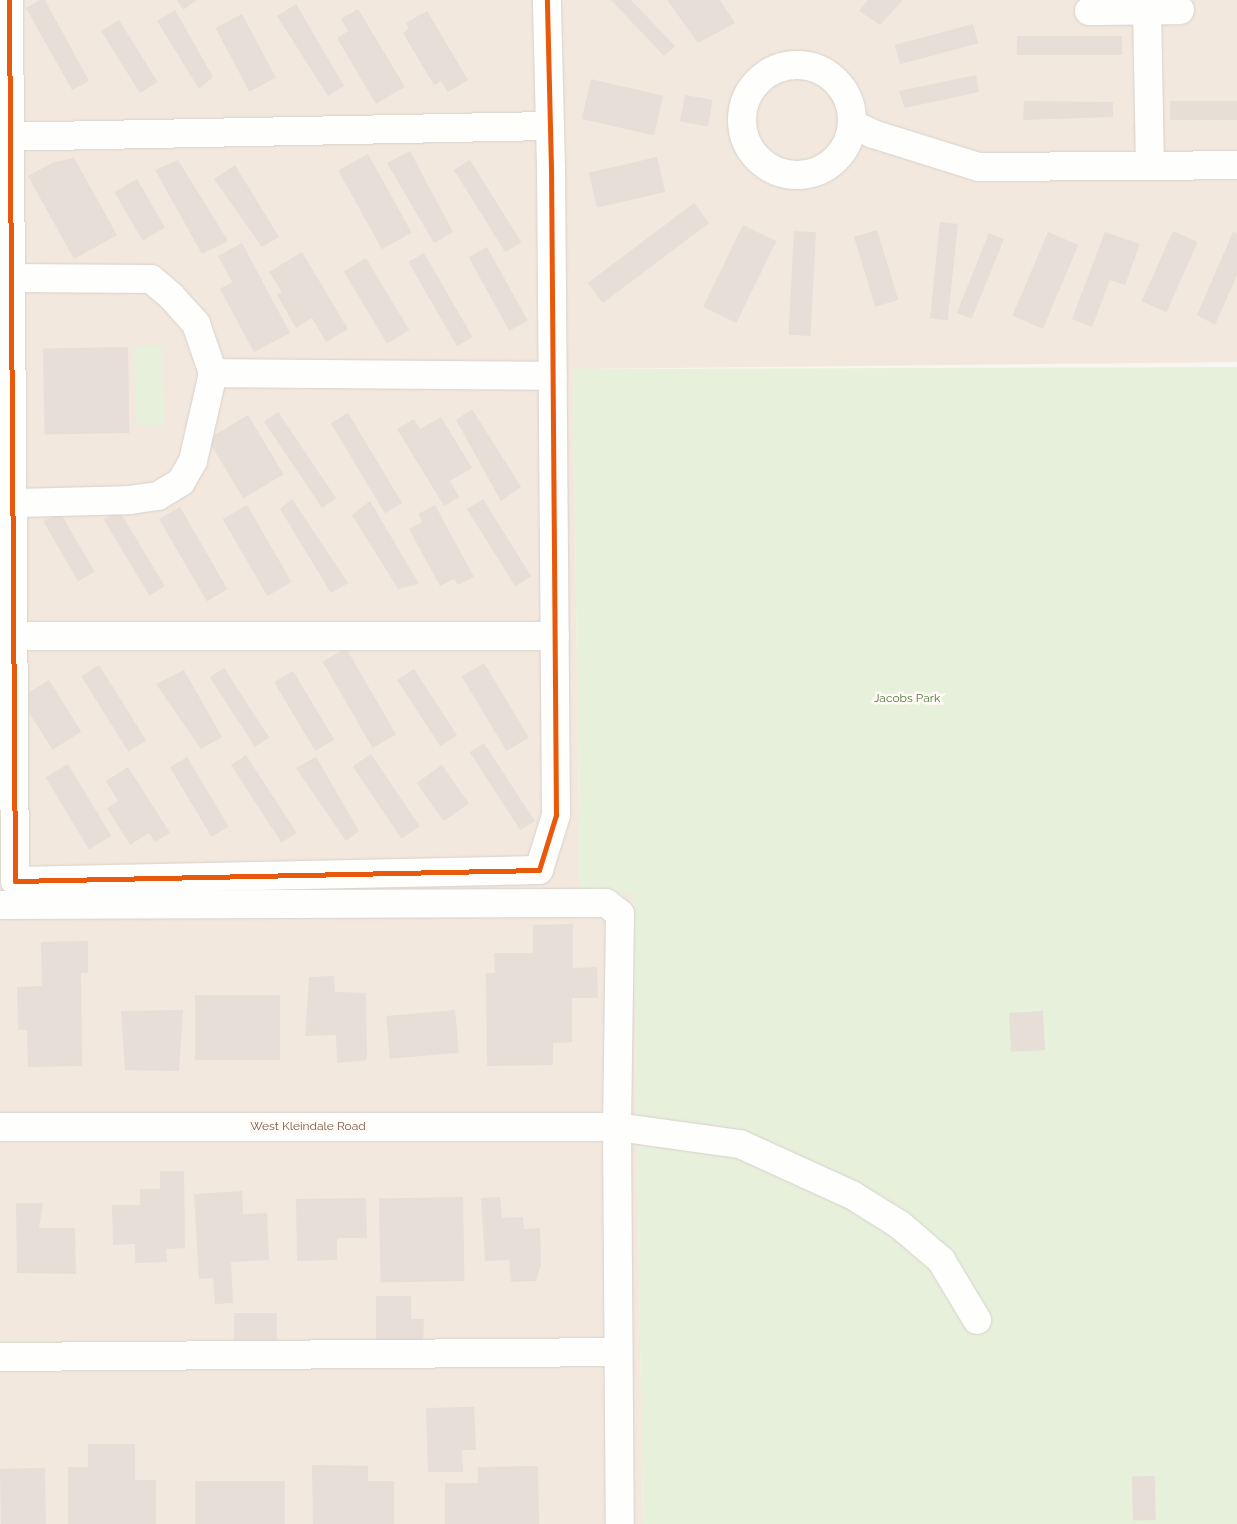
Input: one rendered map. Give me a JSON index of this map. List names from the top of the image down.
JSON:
{
  "streets": {
    "street": ["West Kleindale Road"]
  },
  "parks": ["Jacobs Park"]
}
